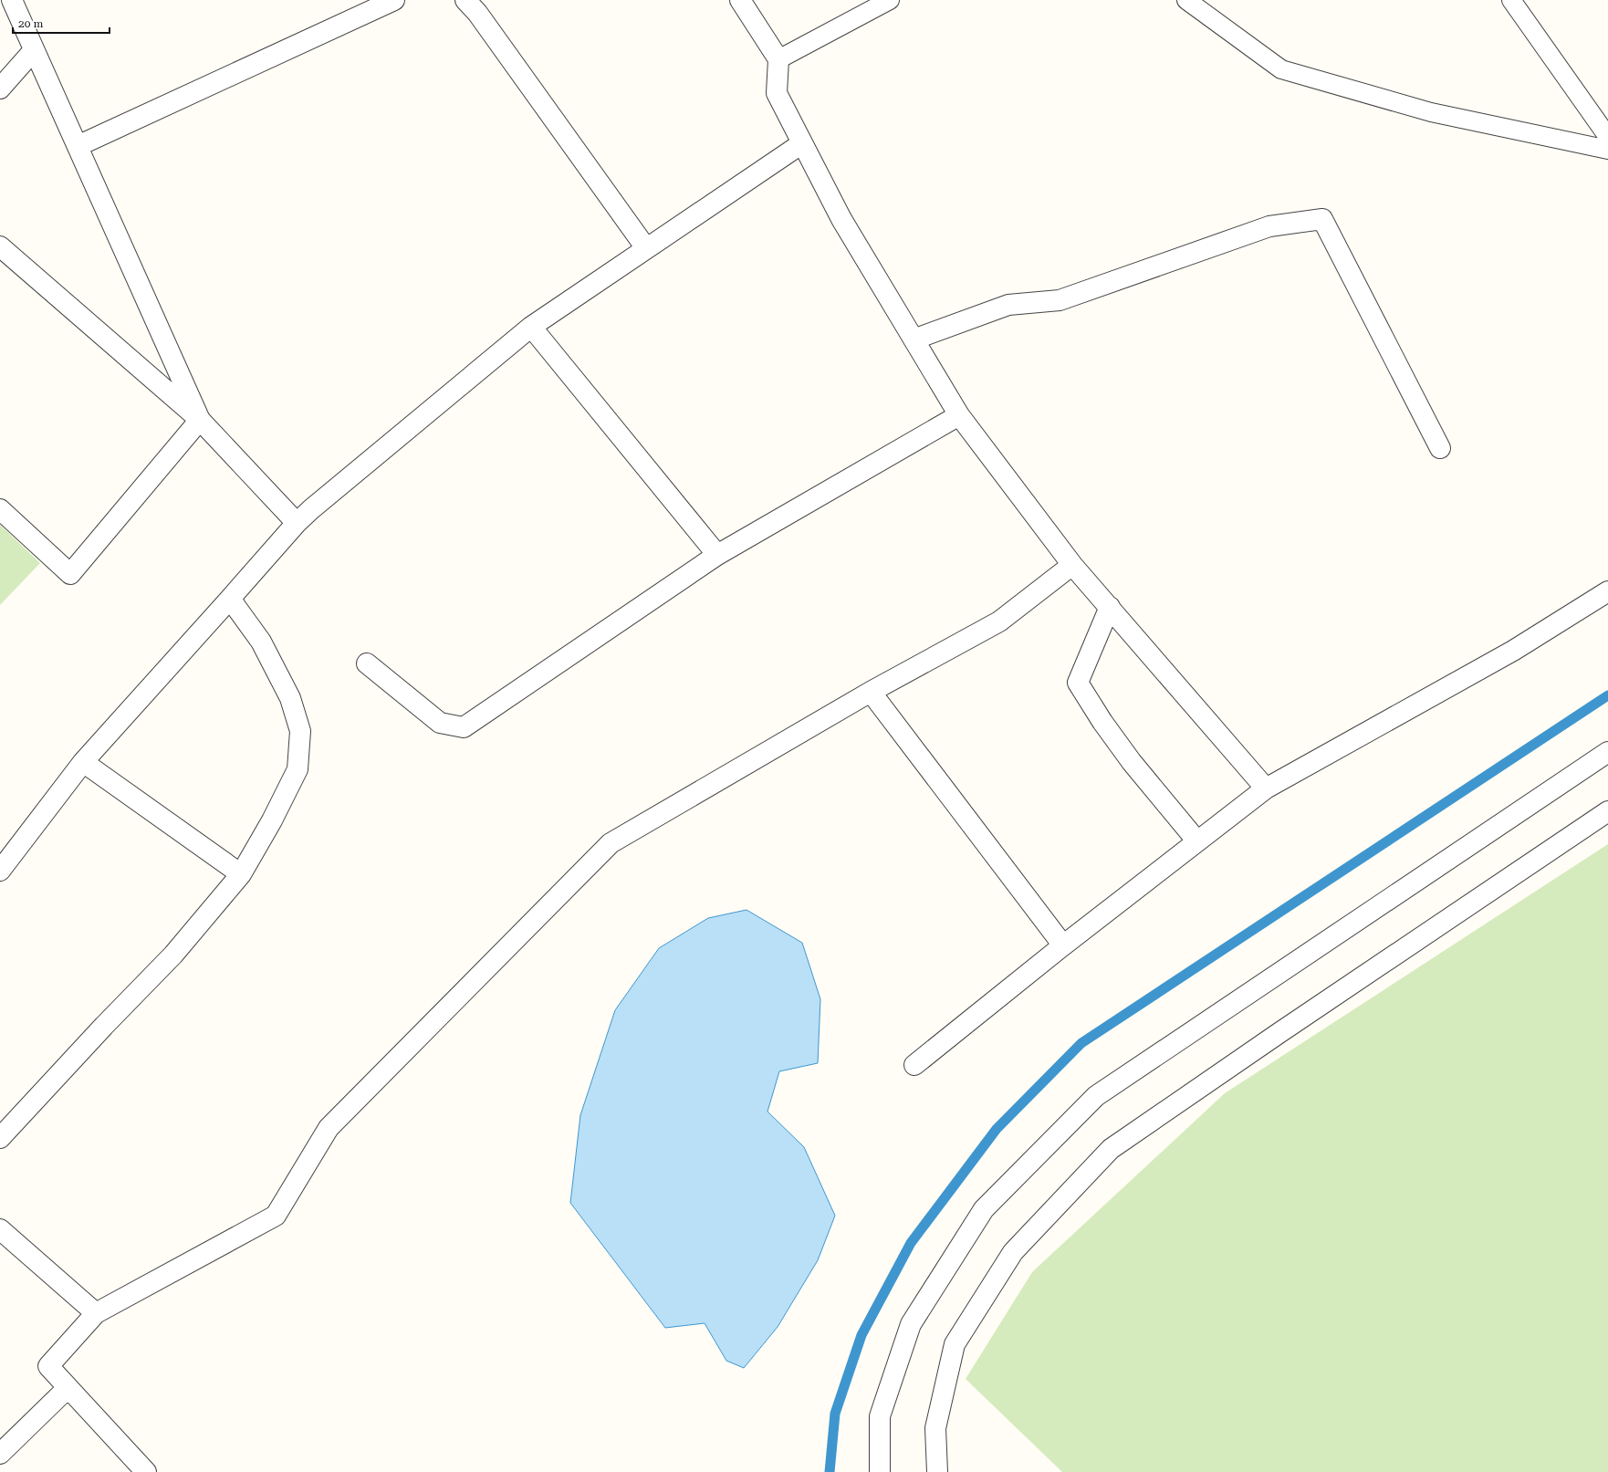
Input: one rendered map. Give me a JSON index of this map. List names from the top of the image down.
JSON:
{
  "scale_bar": "20 m"
}
